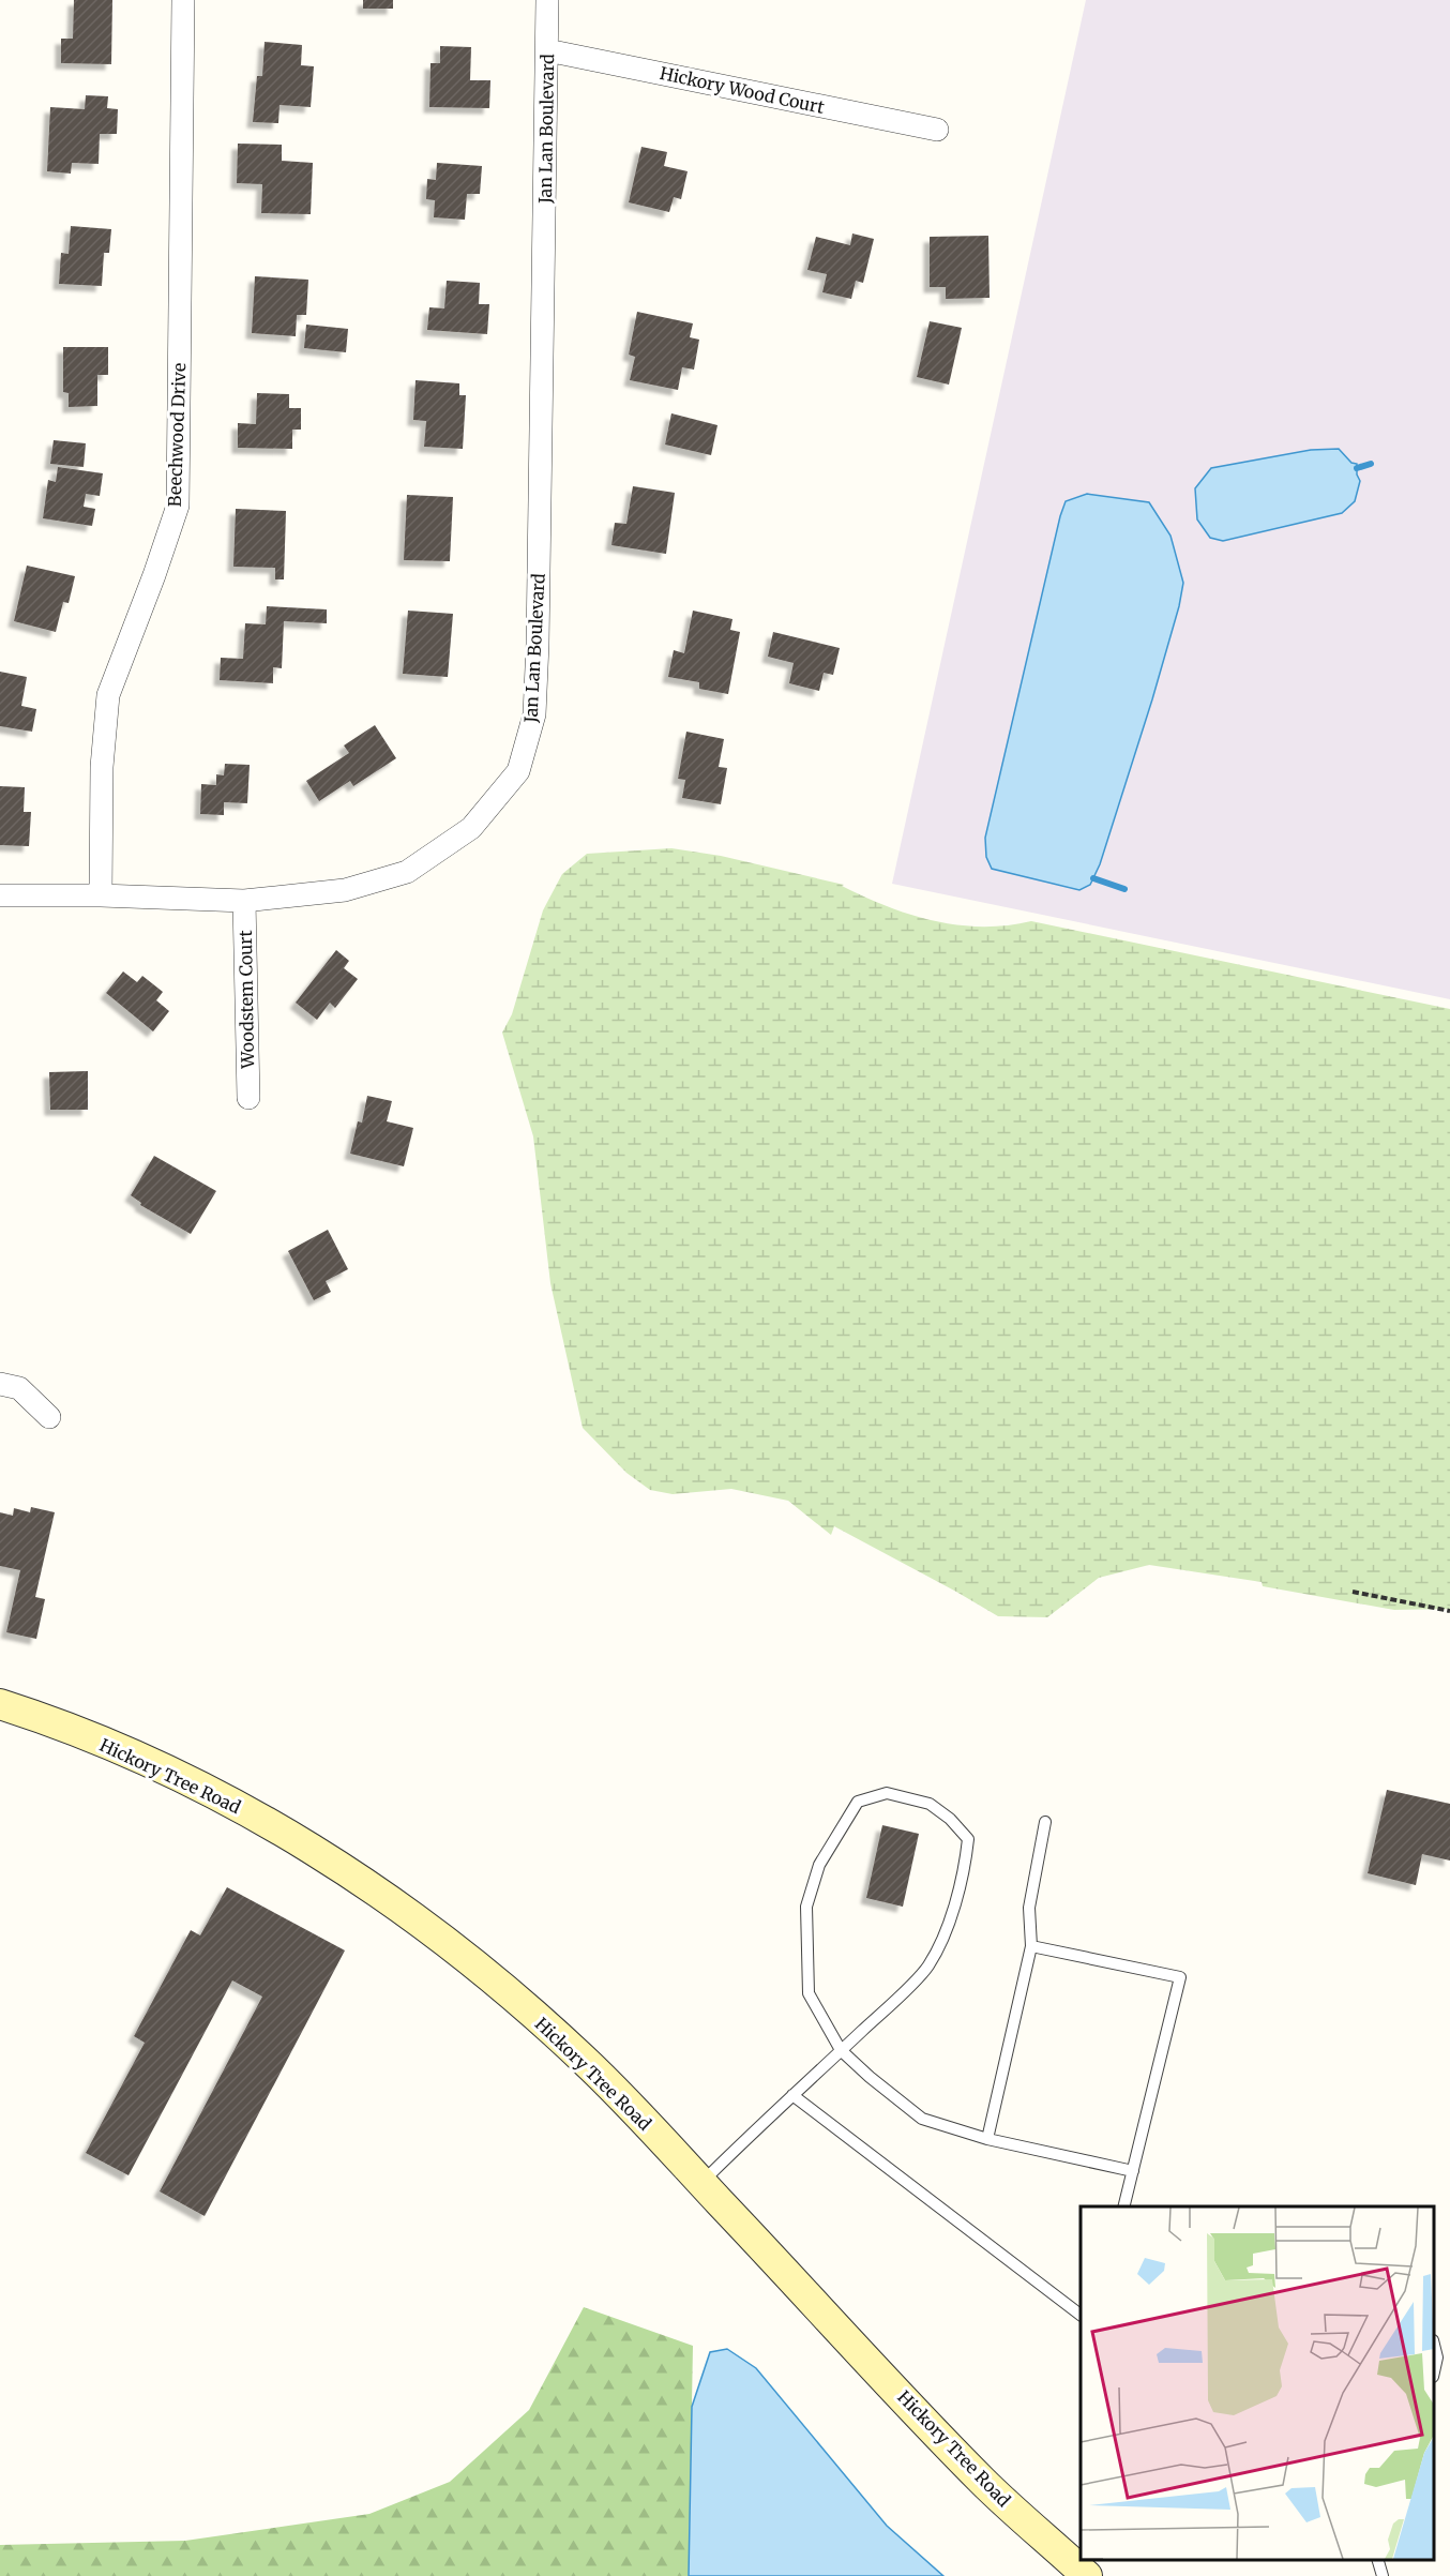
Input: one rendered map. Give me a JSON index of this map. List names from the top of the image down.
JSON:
{
  "streets": {
    "street": [
      "Hickory Wood Court",
      "Jan Lan Boulevard",
      "Beechwood Drive",
      "Woodstem Court",
      "Hickory Tree Road"
    ]
  },
  "crossings": [
    ["Hickory Wood Court", "Jan Lan Boulevard"],
    ["Jan Lan Boulevard", "Beechwood Drive"],
    ["Jan Lan Boulevard", "Woodstem Court"]
  ]
}
